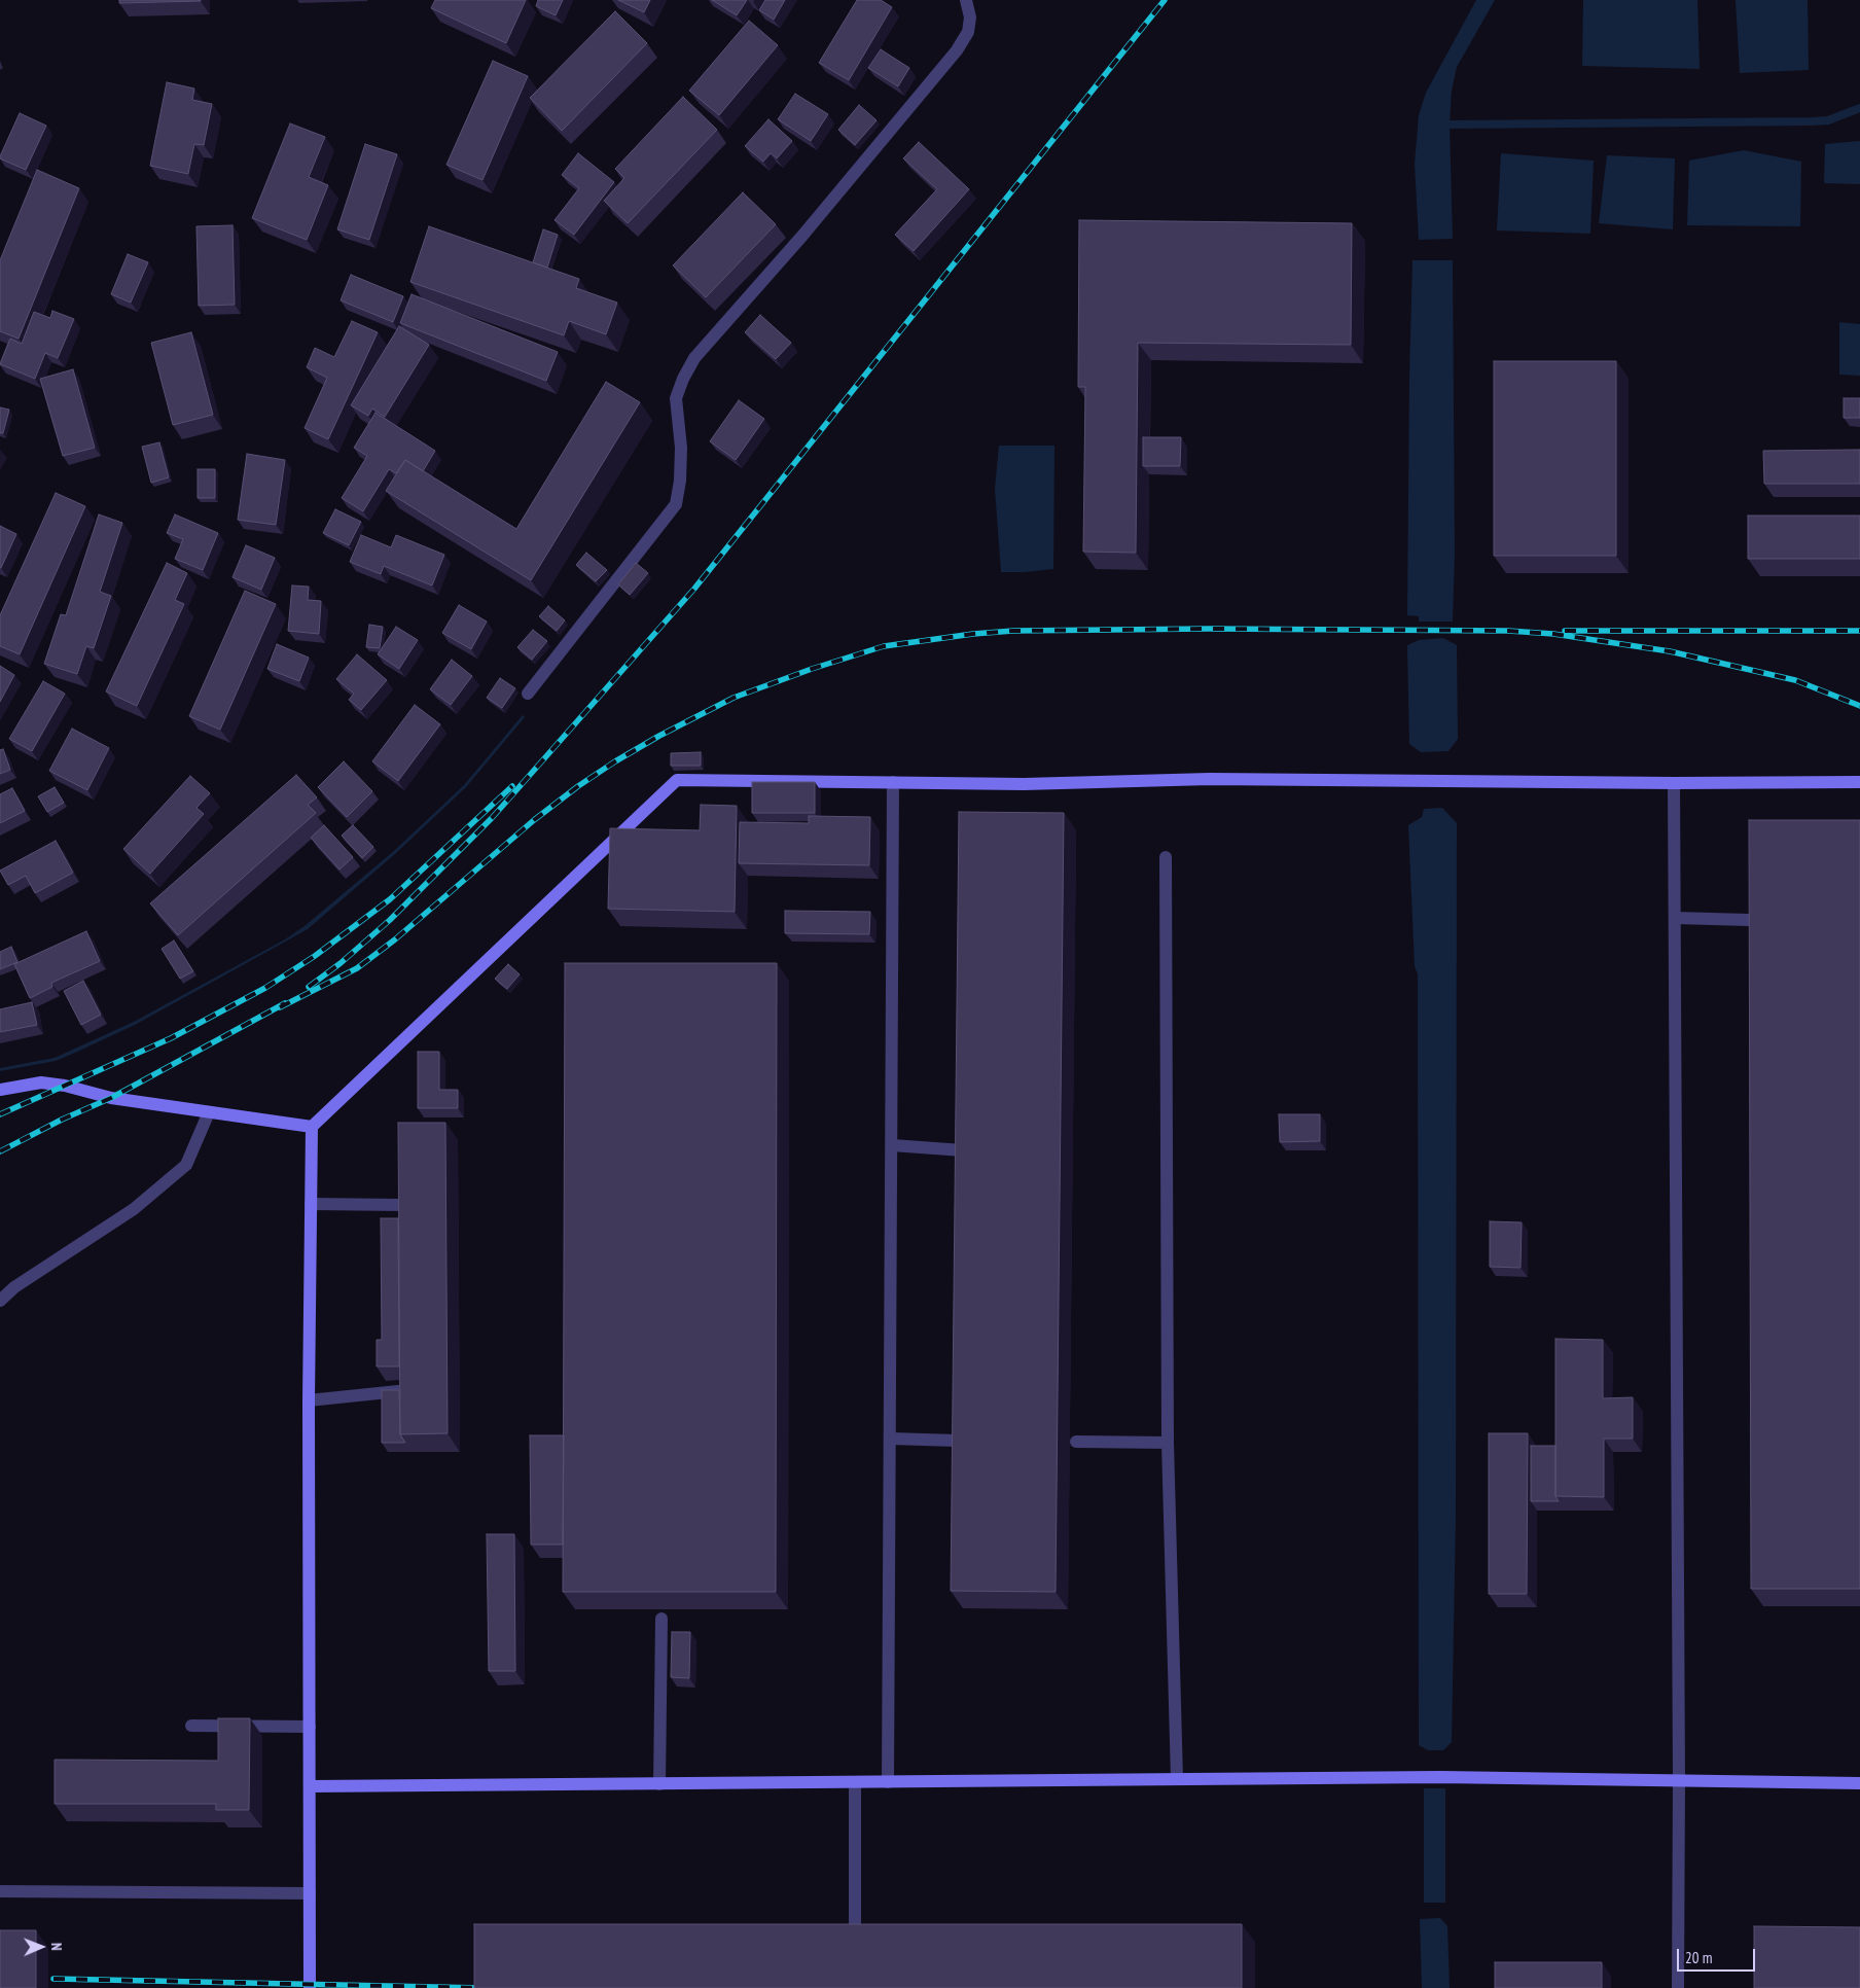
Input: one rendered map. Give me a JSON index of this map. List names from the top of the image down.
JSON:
{
  "scale_bar": "20 m",
  "north": "right"
}
